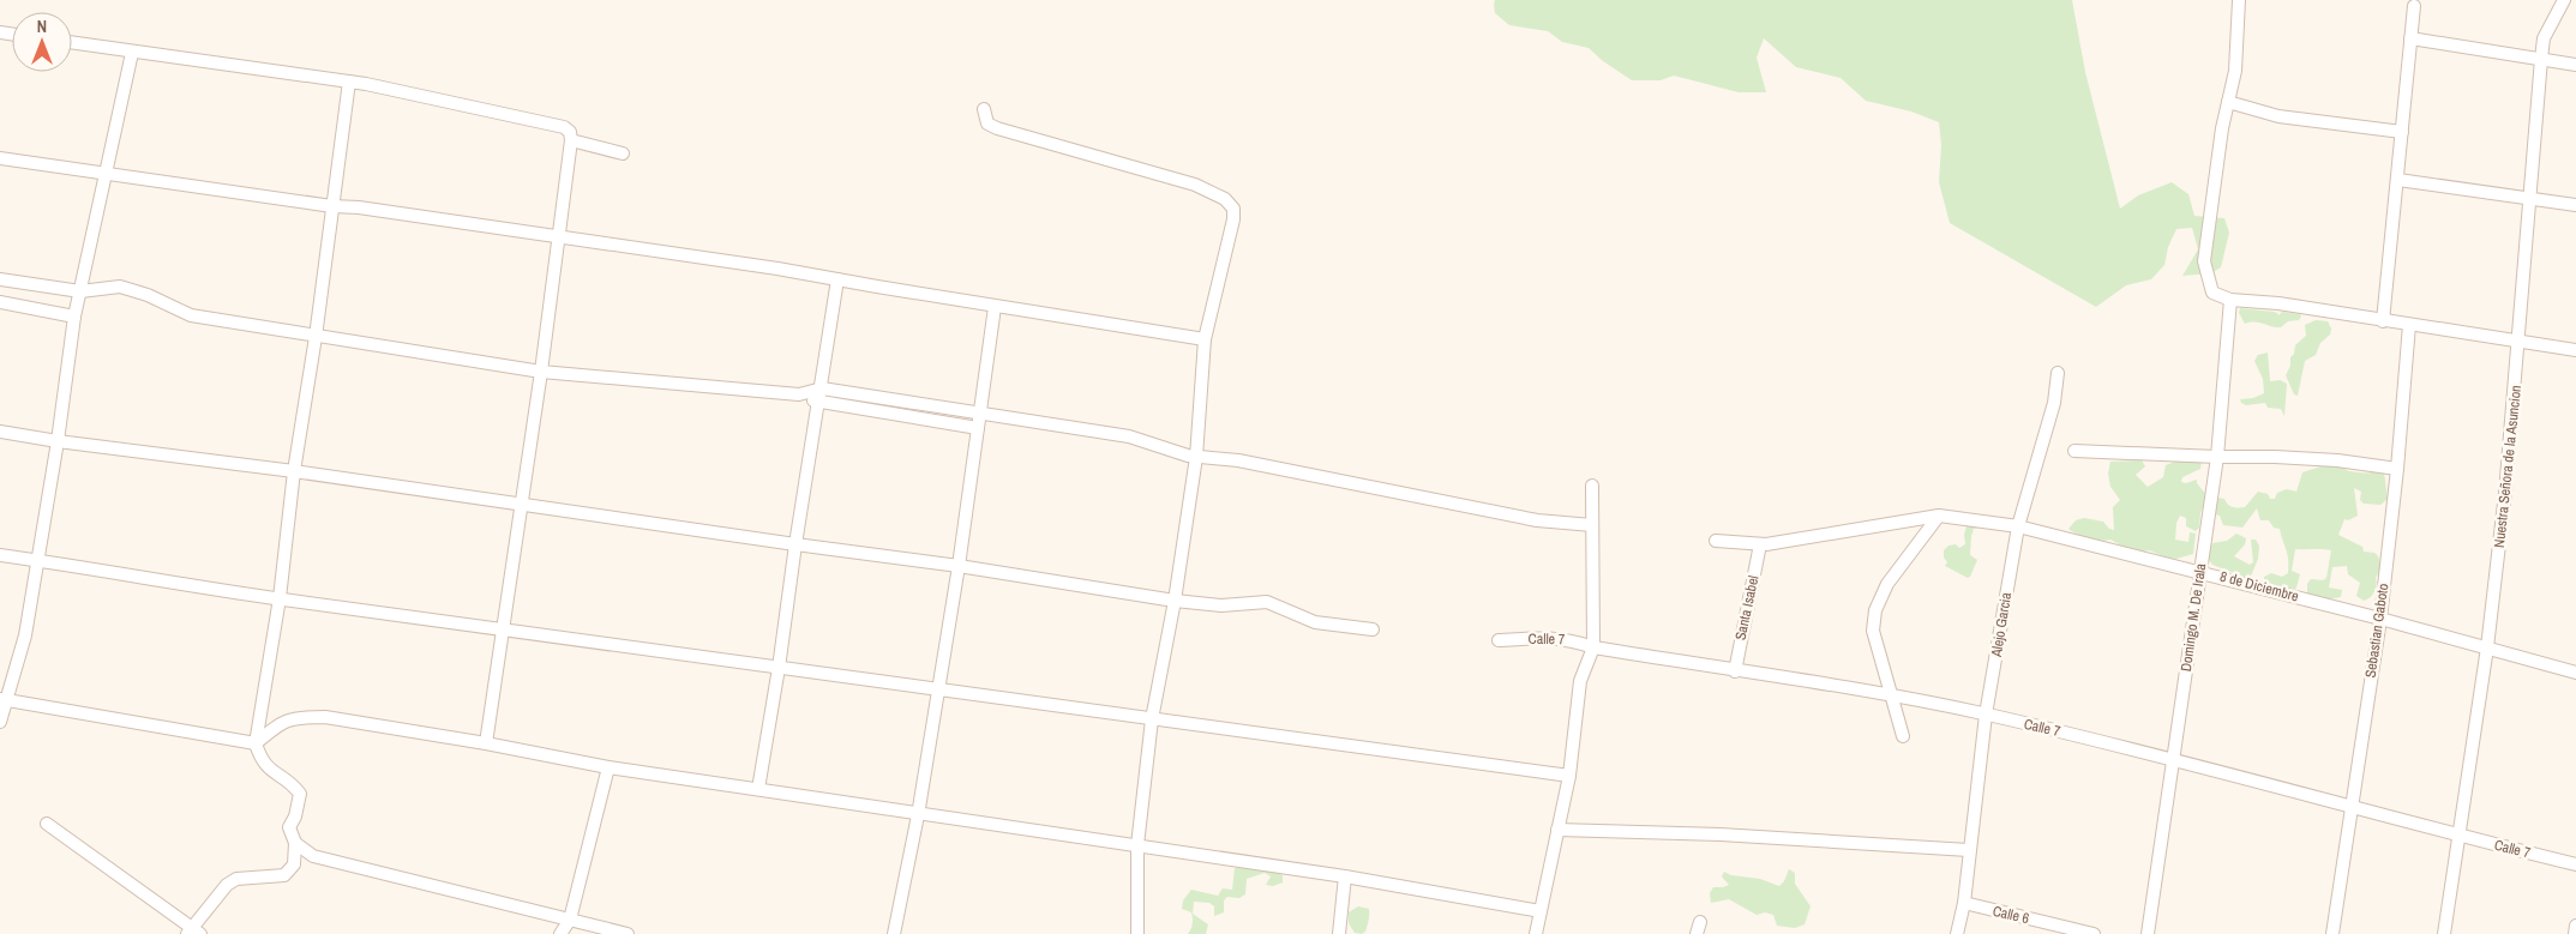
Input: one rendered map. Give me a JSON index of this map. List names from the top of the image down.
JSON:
{
  "streets": {
    "street": [
      "Nuestra Señora de la Asuncion",
      "8 de Diciembre",
      "Santa Isabel",
      "Domingo M. De Irala",
      "Alejo Garcia",
      "Sebastian Gaboto",
      "Calle 7",
      "Calle 6"
    ]
  },
  "crossings": [
    ["Nuestra Señora de la Asuncion", "8 de Diciembre"],
    ["Nuestra Señora de la Asuncion", "Calle 7"],
    ["8 de Diciembre", "Santa Isabel"],
    ["8 de Diciembre", "Domingo M. De Irala"],
    ["8 de Diciembre", "Alejo Garcia"],
    ["8 de Diciembre", "Sebastian Gaboto"],
    ["Santa Isabel", "Calle 7"],
    ["Domingo M. De Irala", "Calle 7"],
    ["Alejo Garcia", "Calle 7"],
    ["Alejo Garcia", "Calle 6"],
    ["Sebastian Gaboto", "Calle 7"]
  ],
  "north": "top"
}
